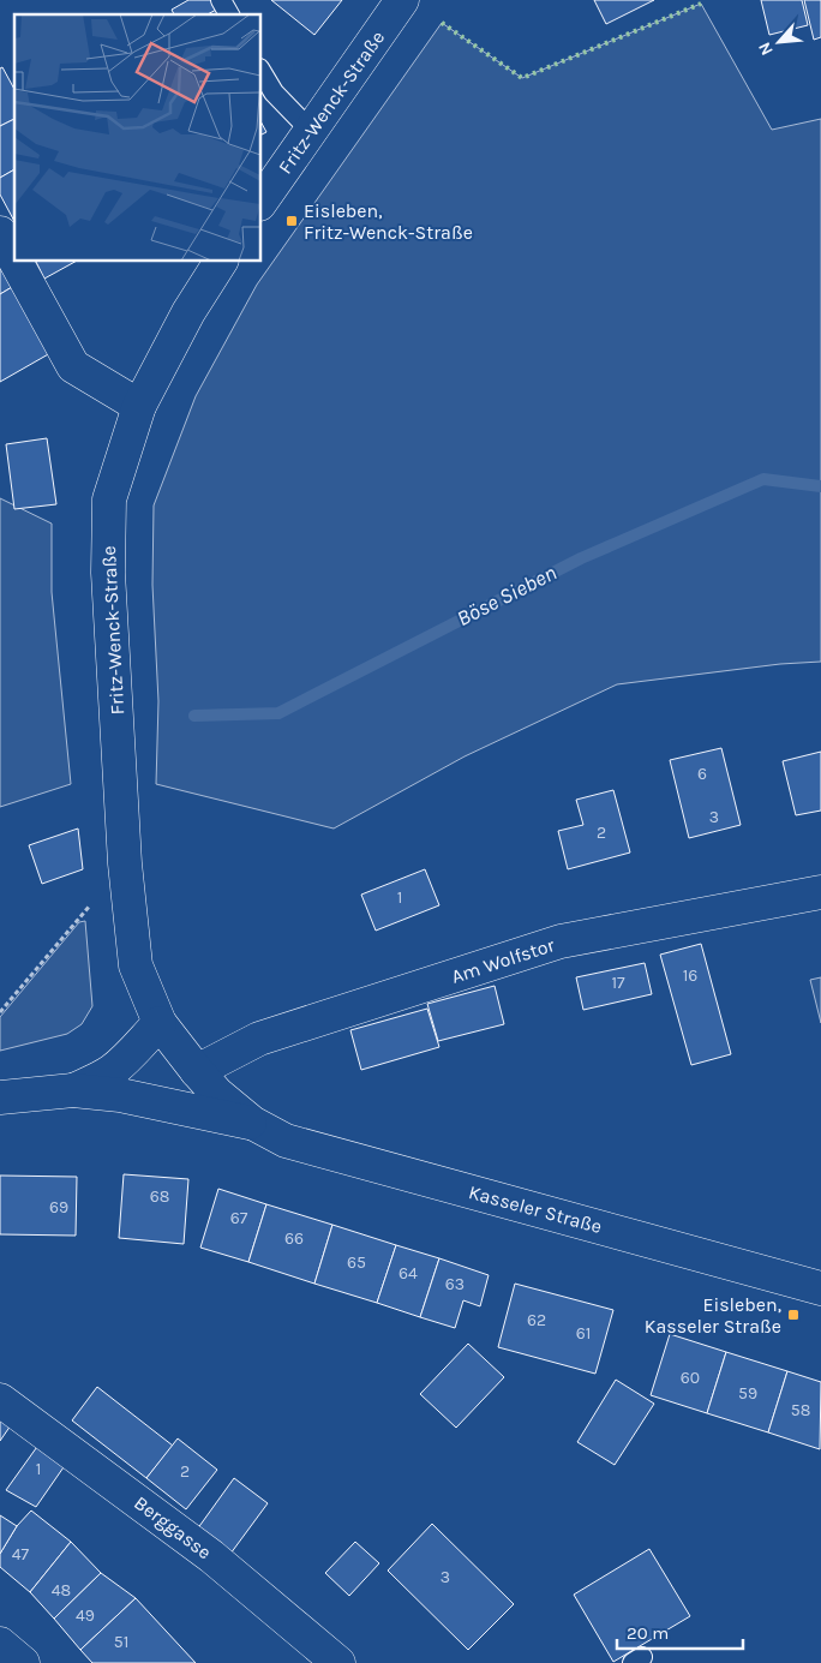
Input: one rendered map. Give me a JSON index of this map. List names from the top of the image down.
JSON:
{
  "streets": {
    "main road": [
      "Fritz-Wenck-Straße",
      "Am Wolfstor",
      "Kasseler Straße",
      "Berggasse"
    ]
  },
  "crossings": [
    ["Fritz-Wenck-Straße", "Kasseler Straße"],
    ["Am Wolfstor", "Kasseler Straße"]
  ],
  "water": ["Böse Sieben"],
  "places": {
    "transit": ["Eisleben, Fritz-Wenck-Straße", "Eisleben, Kasseler Straße"]
  },
  "house_numbers": [
    "6",
    "3",
    "2",
    "1",
    "16",
    "17",
    "68",
    "69",
    "67",
    "66",
    "65",
    "64",
    "63",
    "62",
    "61",
    "60",
    "59",
    "58",
    "1",
    "2",
    "47",
    "3",
    "48",
    "49",
    "51"
  ],
  "scale_bar": "20 m",
  "north": "bottom left"
}
